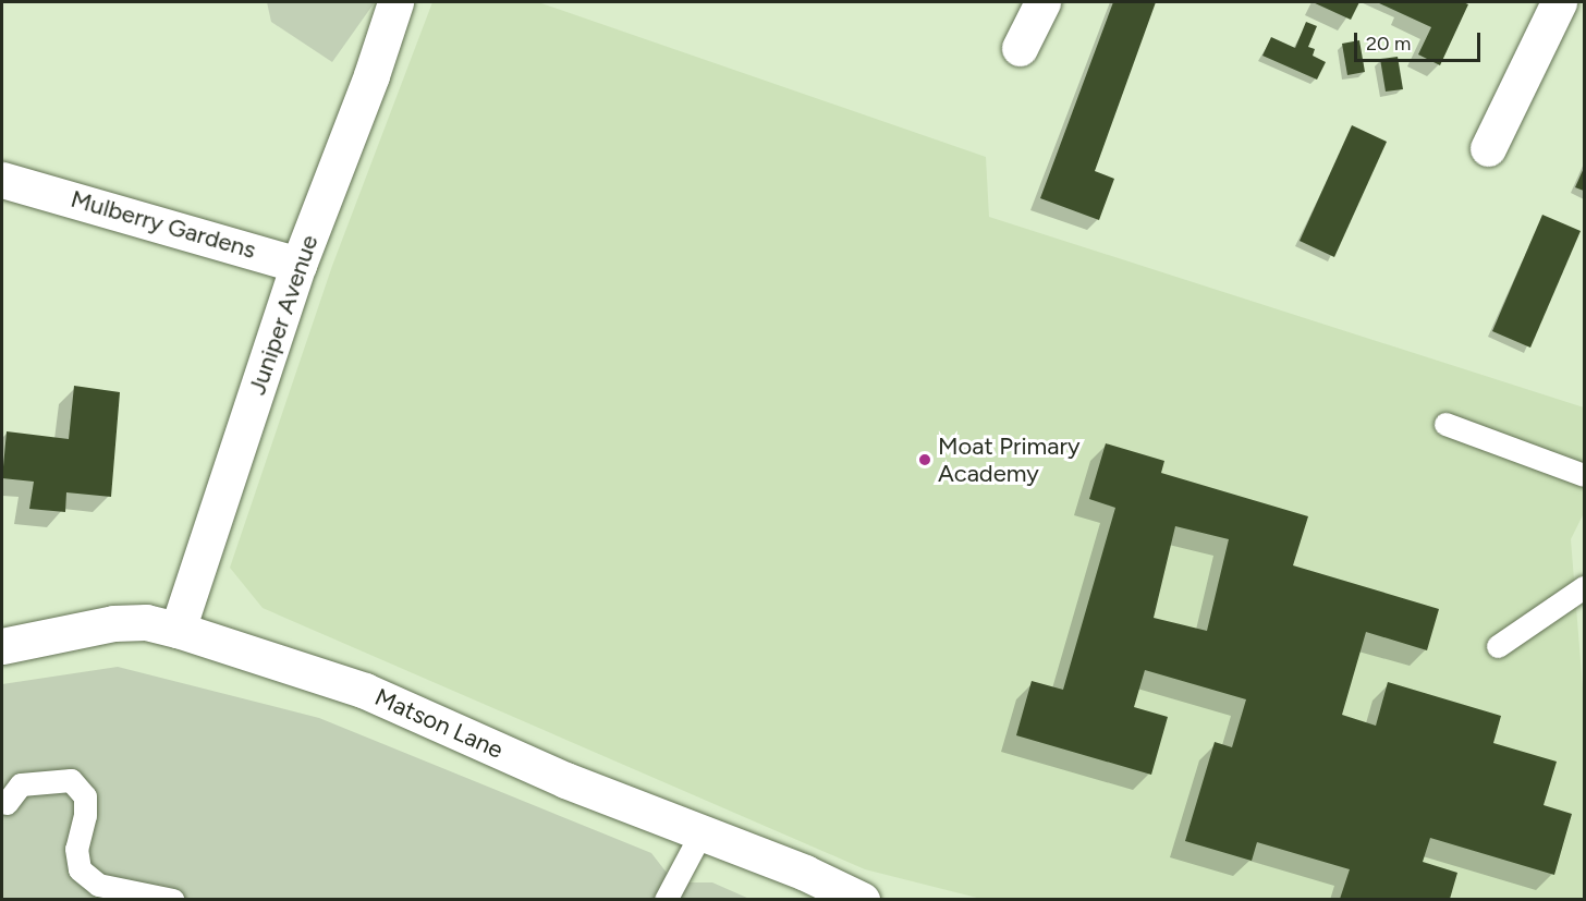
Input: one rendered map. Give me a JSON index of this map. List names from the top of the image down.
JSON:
{
  "streets": {
    "street": ["Mulberry Gardens", "Juniper Avenue", "Matson Lane"]
  },
  "crossings": [
    ["Mulberry Gardens", "Juniper Avenue"],
    ["Juniper Avenue", "Matson Lane"]
  ],
  "places": ["Moat Primary Academy"],
  "scale_bar": "20 m"
}
